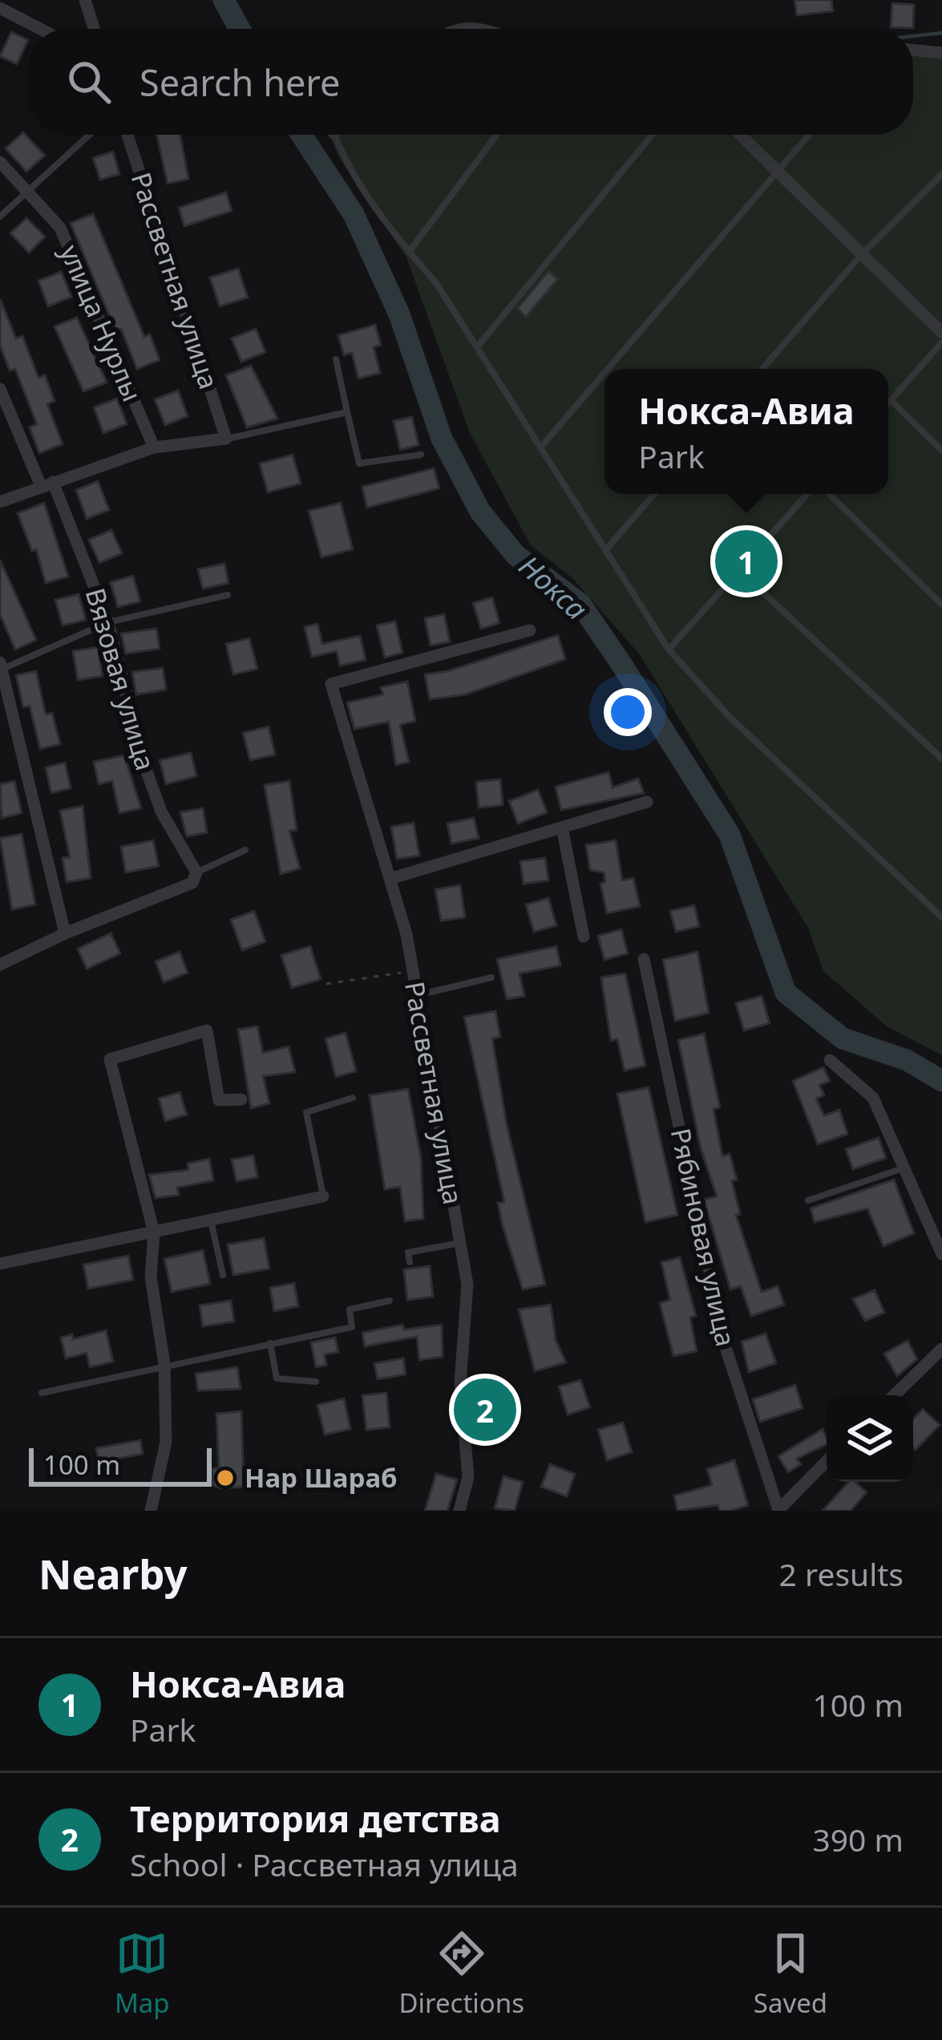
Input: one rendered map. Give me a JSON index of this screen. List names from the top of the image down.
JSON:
{
  "streets": {
    "street": [
      "Рассветная улица",
      "улица Нурлы",
      "Вязовая улица",
      "Рябиновая улица"
    ]
  },
  "water": ["Нокса"],
  "places": ["Нар Шараб"],
  "scale_bar": "100 m",
  "page": {
    "search": "Search here",
    "popup": ["Нокса-Авиа", "Park"],
    "pins": ["1", "2"],
    "scale": "100 m",
    "heading": ["Nearby", "2 results"],
    "list": [
      {
        "mark": "1",
        "name": "Нокса-Авиа",
        "note": "Park",
        "value": "100 m"
      },
      {
        "mark": "2",
        "name": "Территория детства",
        "note": "School · Рассветная улица",
        "value": "390 m"
      }
    ],
    "nav": ["Map", "Directions", "Saved"]
  }
}
